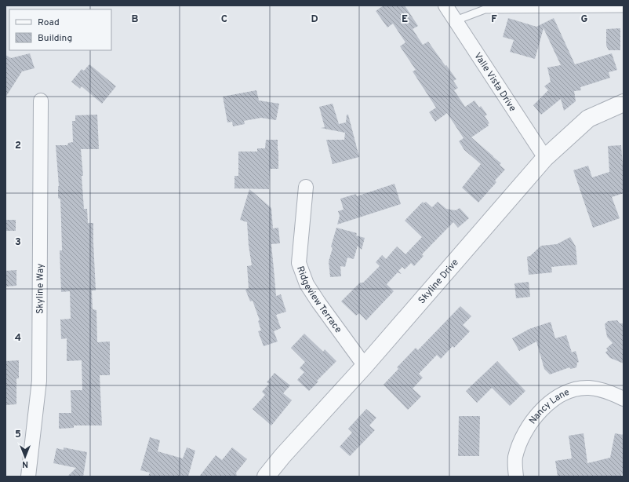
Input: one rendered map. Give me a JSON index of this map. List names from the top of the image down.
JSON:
{
  "streets": {
    "street": [
      "Valle Vista Drive",
      "Skyline Drive",
      "Skyline Way",
      "Ridgeview Terrace",
      "Nancy Lane"
    ]
  },
  "crossings": [
    ["Valle Vista Drive", "Skyline Drive"],
    ["Skyline Drive", "Ridgeview Terrace"]
  ],
  "legend": ["Road", "Building"],
  "north": "bottom",
  "grid": {
    "columns": [
      "B",
      "C",
      "D",
      "E",
      "F",
      "G"
    ],
    "rows": [
      "2",
      "3",
      "4",
      "5"
    ]
  }
}
